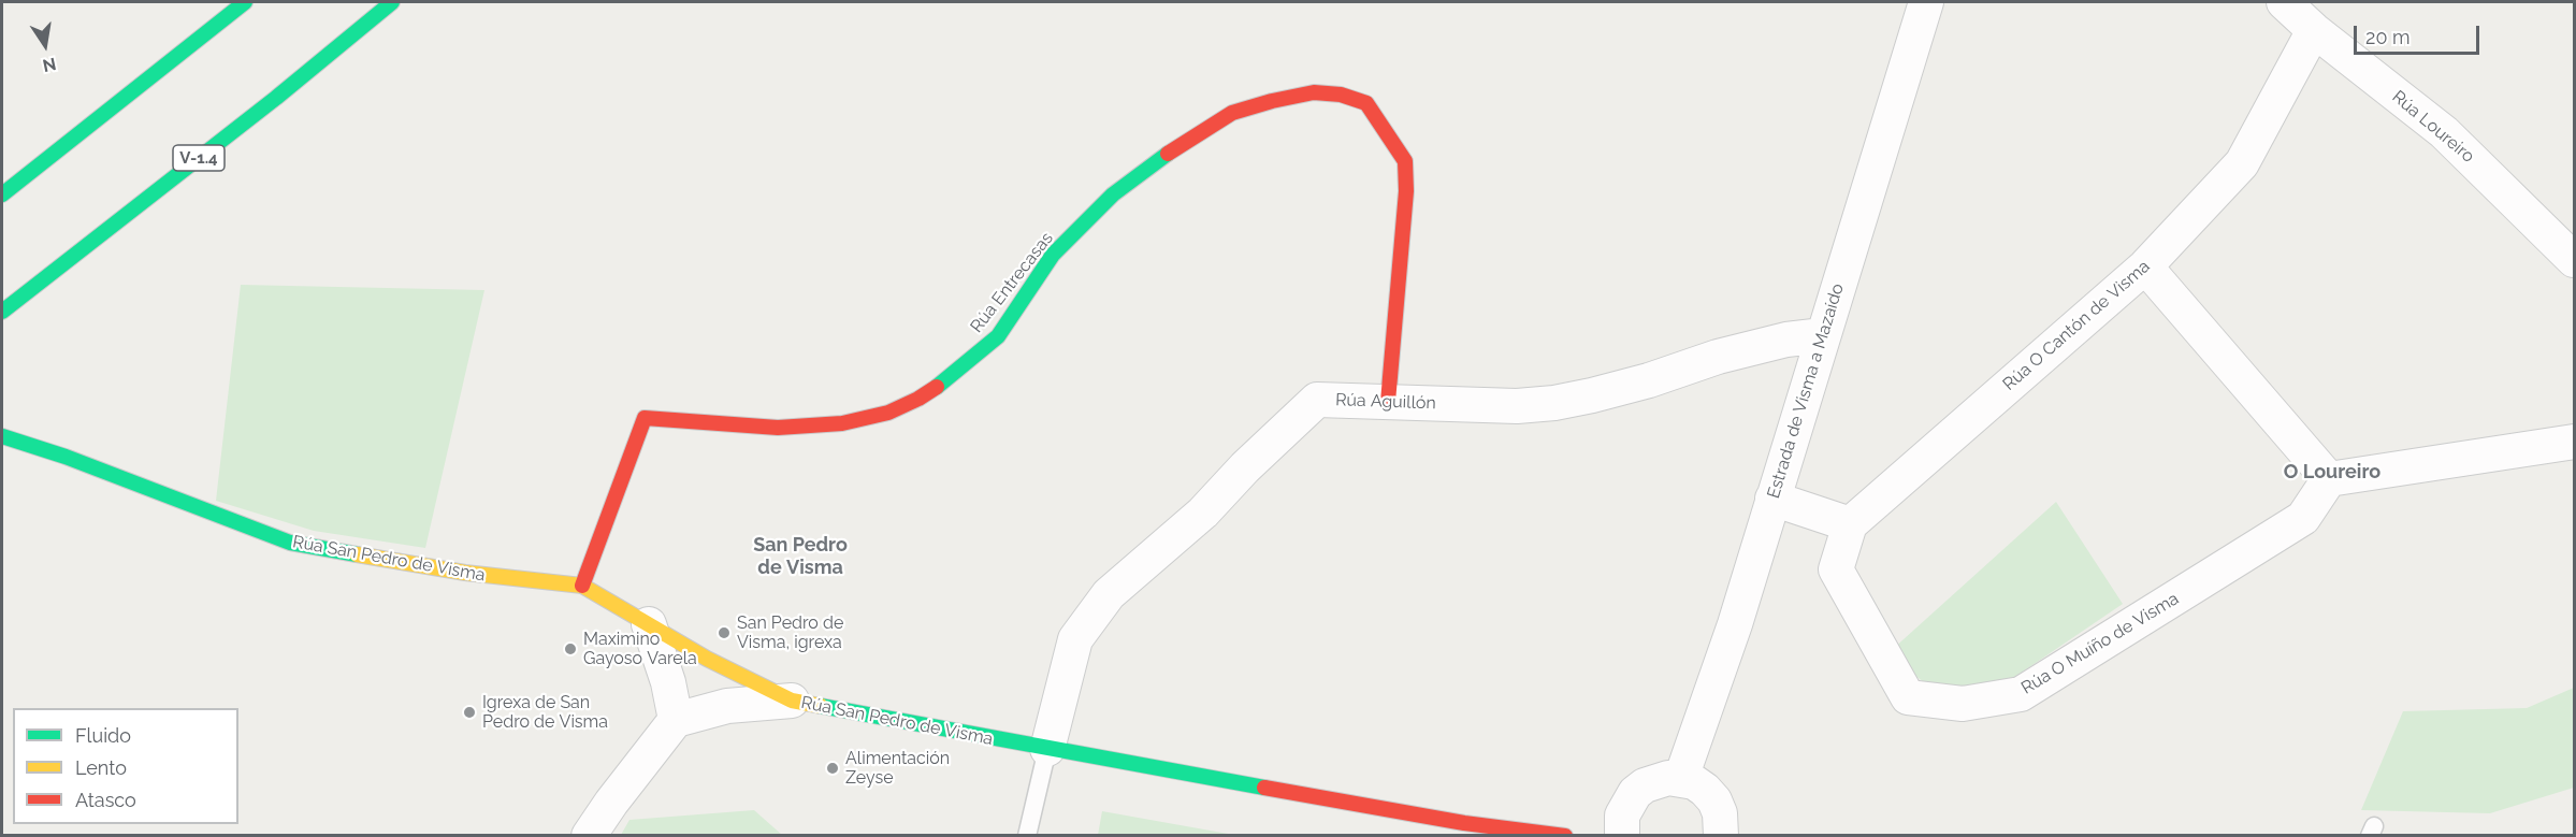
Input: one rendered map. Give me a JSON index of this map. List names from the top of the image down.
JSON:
{
  "streets": {
    "main road": ["V-1.4", "Rúa Entrecasas", "Rúa San Pedro de Visma"],
    "street": [
      "Rúa Loureiro",
      "Rúa O Cantón de Visma",
      "Estrada de Visma a Mazaído",
      "Rúa Aguillón",
      "Rúa O Muíño de Visma"
    ]
  },
  "crossings": [
    ["Rúa Loureiro", "Rúa O Cantón de Visma"],
    ["Rúa Entrecasas", "Rúa Aguillón"],
    ["Rúa Entrecasas", "Rúa San Pedro de Visma"],
    ["Rúa O Cantón de Visma", "Rúa O Muíño de Visma"],
    ["Estrada de Visma a Mazaído", "Rúa Aguillón"],
    ["Rúa Aguillón", "Rúa San Pedro de Visma"]
  ],
  "districts": ["O Loureiro", "San Pedro de Visma"],
  "places": [
    "San Pedro de Visma, igrexa",
    "Maximino Gayoso Varela",
    "Igrexa de San Pedro de Visma",
    "Alimentación Zeyse"
  ],
  "legend": ["Fluido", "Lento", "Atasco"],
  "scale_bar": "20 m",
  "north": "bottom"
}
